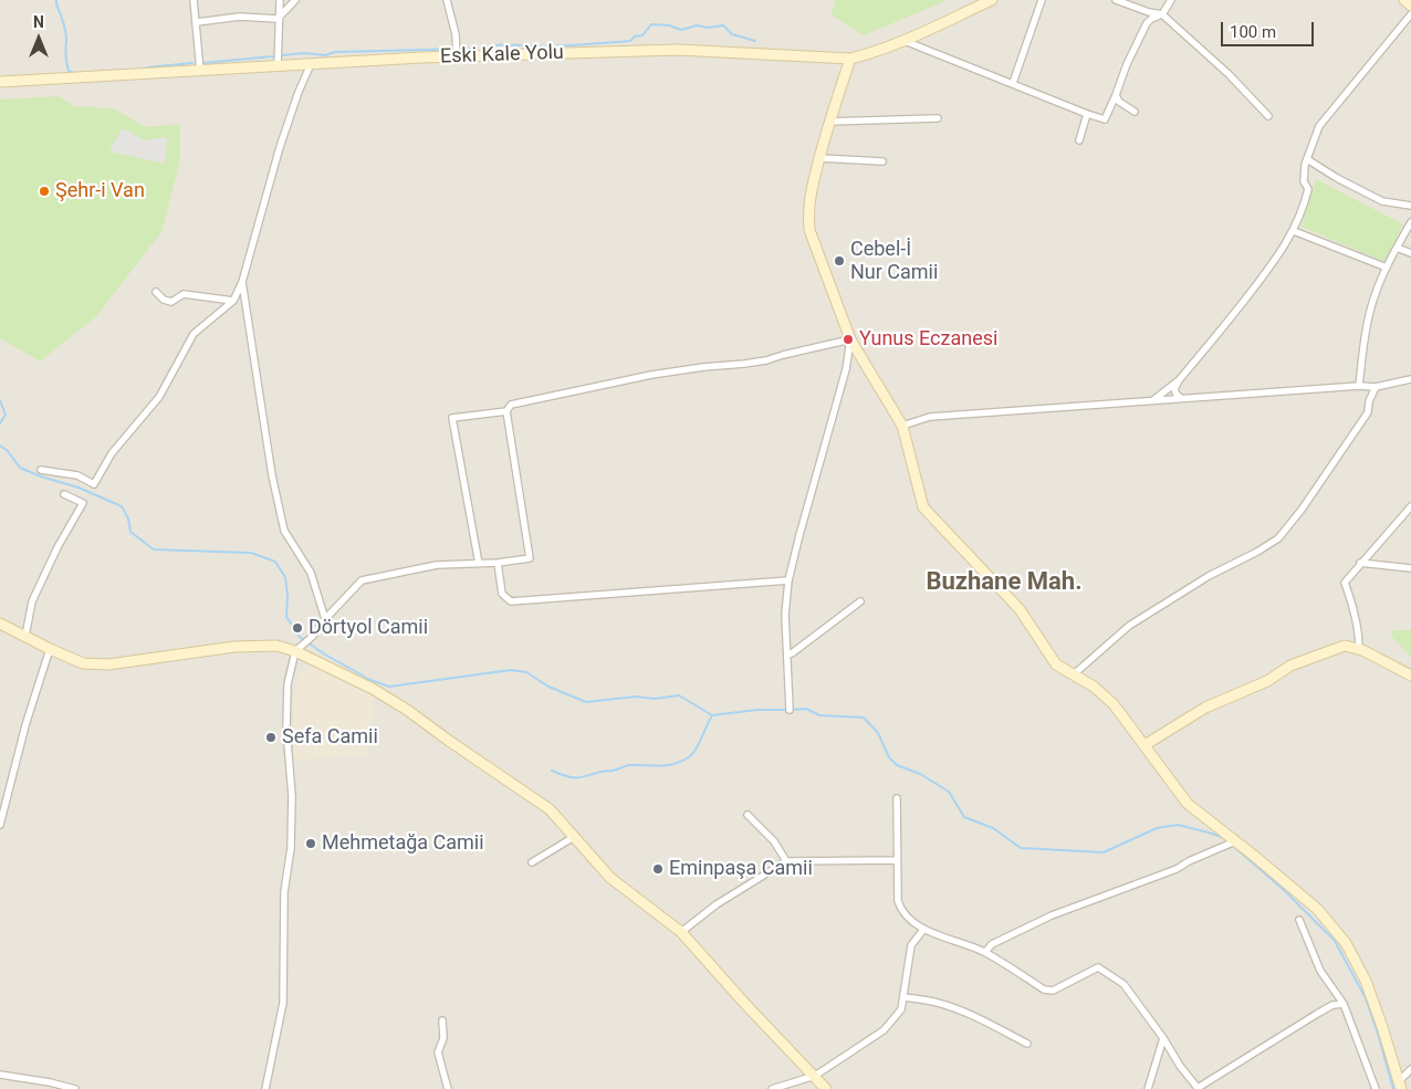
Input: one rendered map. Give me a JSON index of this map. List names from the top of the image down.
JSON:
{
  "streets": {
    "street": ["Eski Kale Yolu"]
  },
  "districts": ["Buzhane Mah."],
  "places": [
    "Şehr-i Van",
    "Cebel-İ Nur Camii",
    "Yunus Eczanesi",
    "Dörtyol Camii",
    "Sefa Camii",
    "Mehmetağa Camii",
    "Eminpaşa Camii"
  ],
  "scale_bar": "100 m",
  "north": "top"
}
